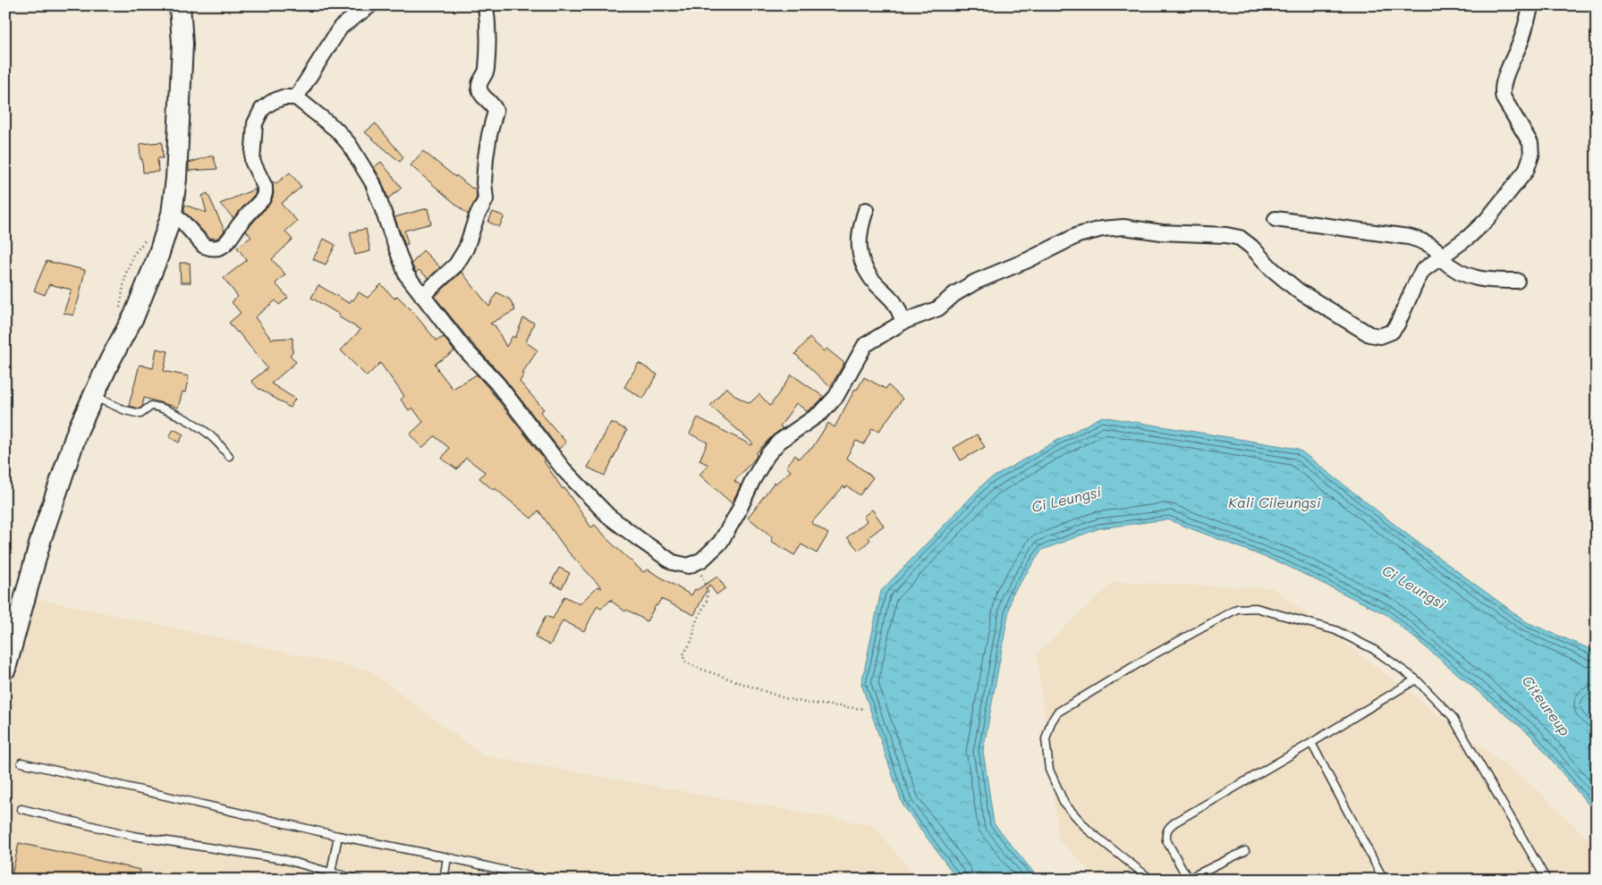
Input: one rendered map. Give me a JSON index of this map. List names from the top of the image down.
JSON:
{
  "water": ["Ci Leungsi", "Kali Cileungsi", "Citeureup"]
}
